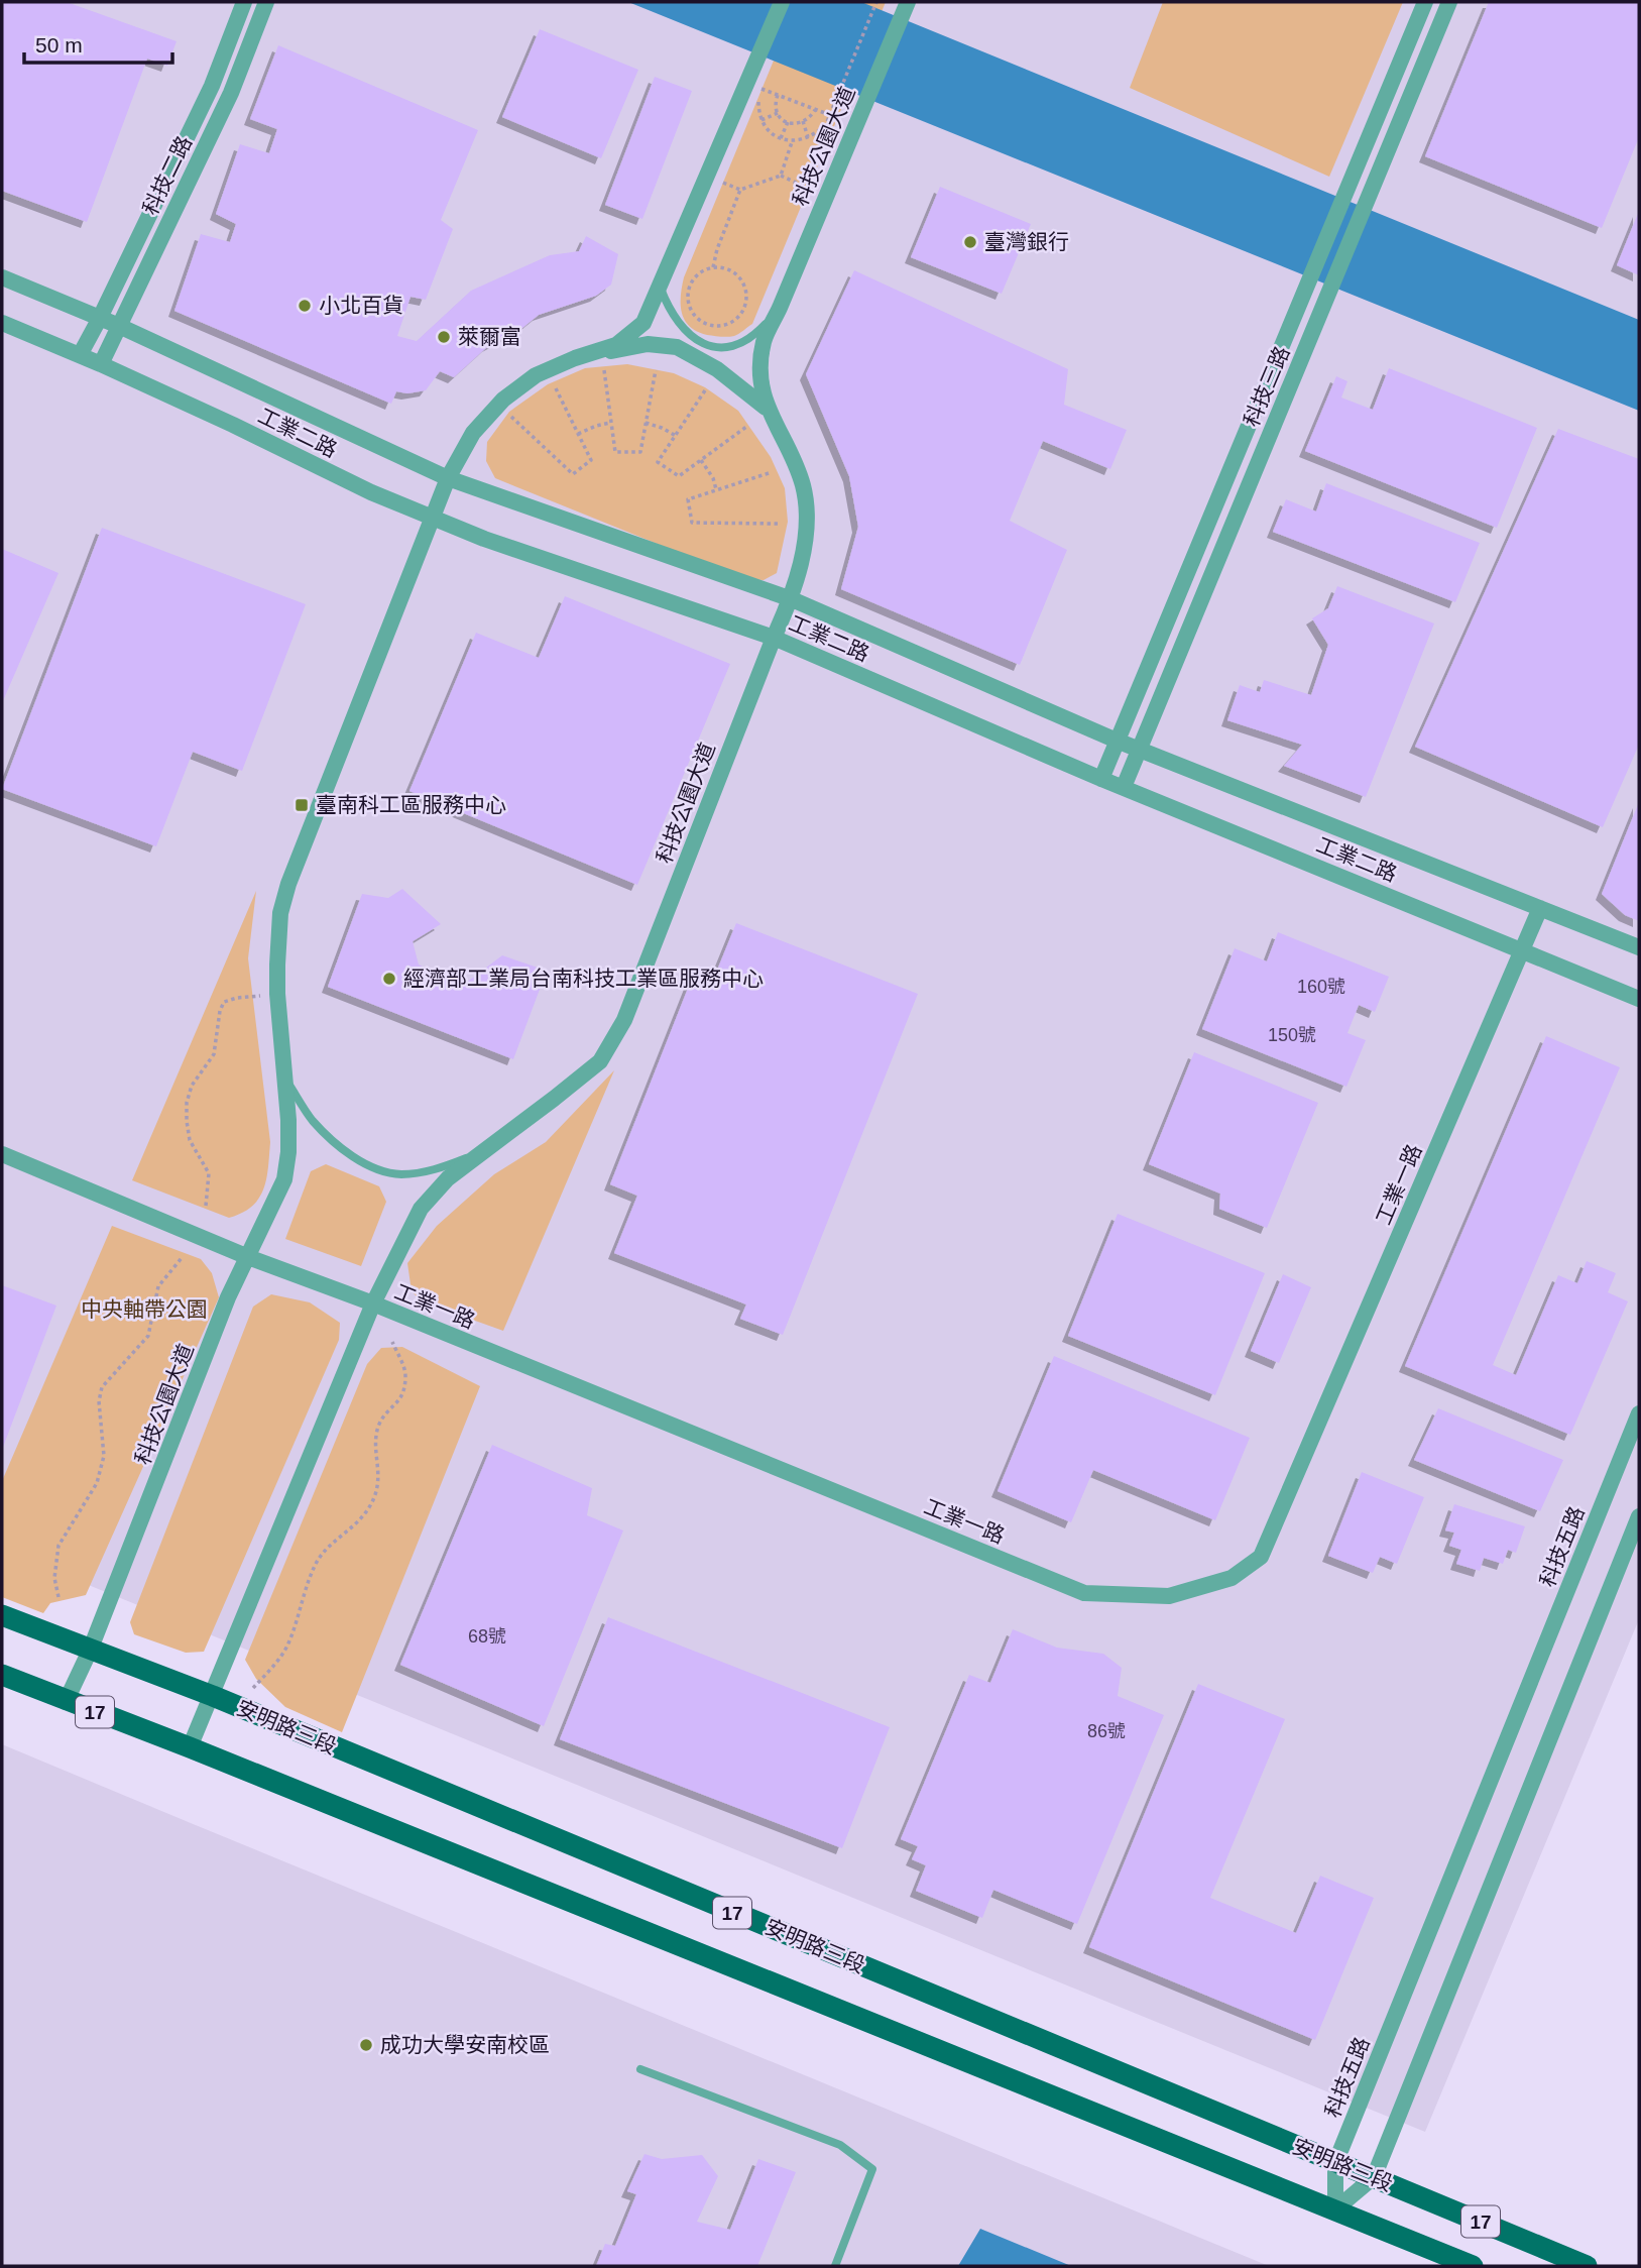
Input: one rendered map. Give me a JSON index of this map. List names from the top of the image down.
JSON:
{
  "streets": {
    "main road": ["17", "安明路三段"],
    "street": [
      "科技公園大道",
      "科技二路",
      "科技三路",
      "工業二路",
      "工業一路",
      "科技五路"
    ]
  },
  "crossings": [
    ["科技公園大道", "工業二路"],
    ["科技公園大道", "工業一路"],
    ["科技公園大道", "安明路三段"],
    ["科技二路", "工業二路"],
    ["科技三路", "工業二路"],
    ["工業二路", "工業一路"],
    ["科技五路", "安明路三段"]
  ],
  "parks": ["中央軸帶公園"],
  "places": {
    "other": [
      "臺灣銀行",
      "小北百貨",
      "萊爾富",
      "經濟部工業局台南科技工業區服務中心",
      "成功大學安南校區"
    ],
    "transit": ["臺南科工區服務中心"]
  },
  "house_numbers": [
    "160號",
    "150號",
    "68號",
    "86號"
  ],
  "scale_bar": "50 m"
}
